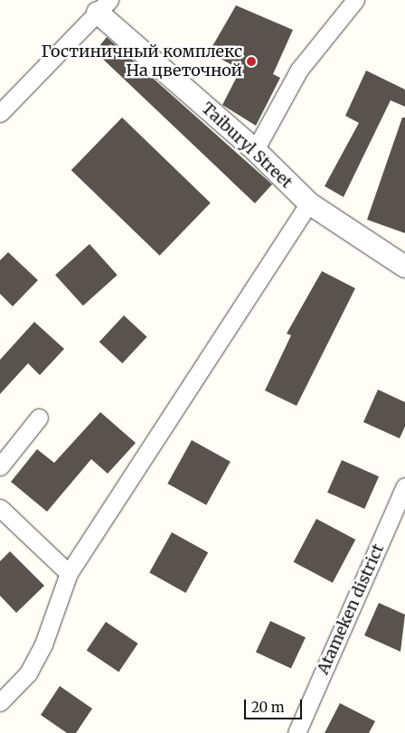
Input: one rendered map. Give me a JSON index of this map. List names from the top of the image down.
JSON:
{
  "streets": {
    "street": ["Taiburyl Street", "Atameken district"]
  },
  "places": ["Гостиничный комплекс На цветочной"],
  "scale_bar": "20 m"
}
